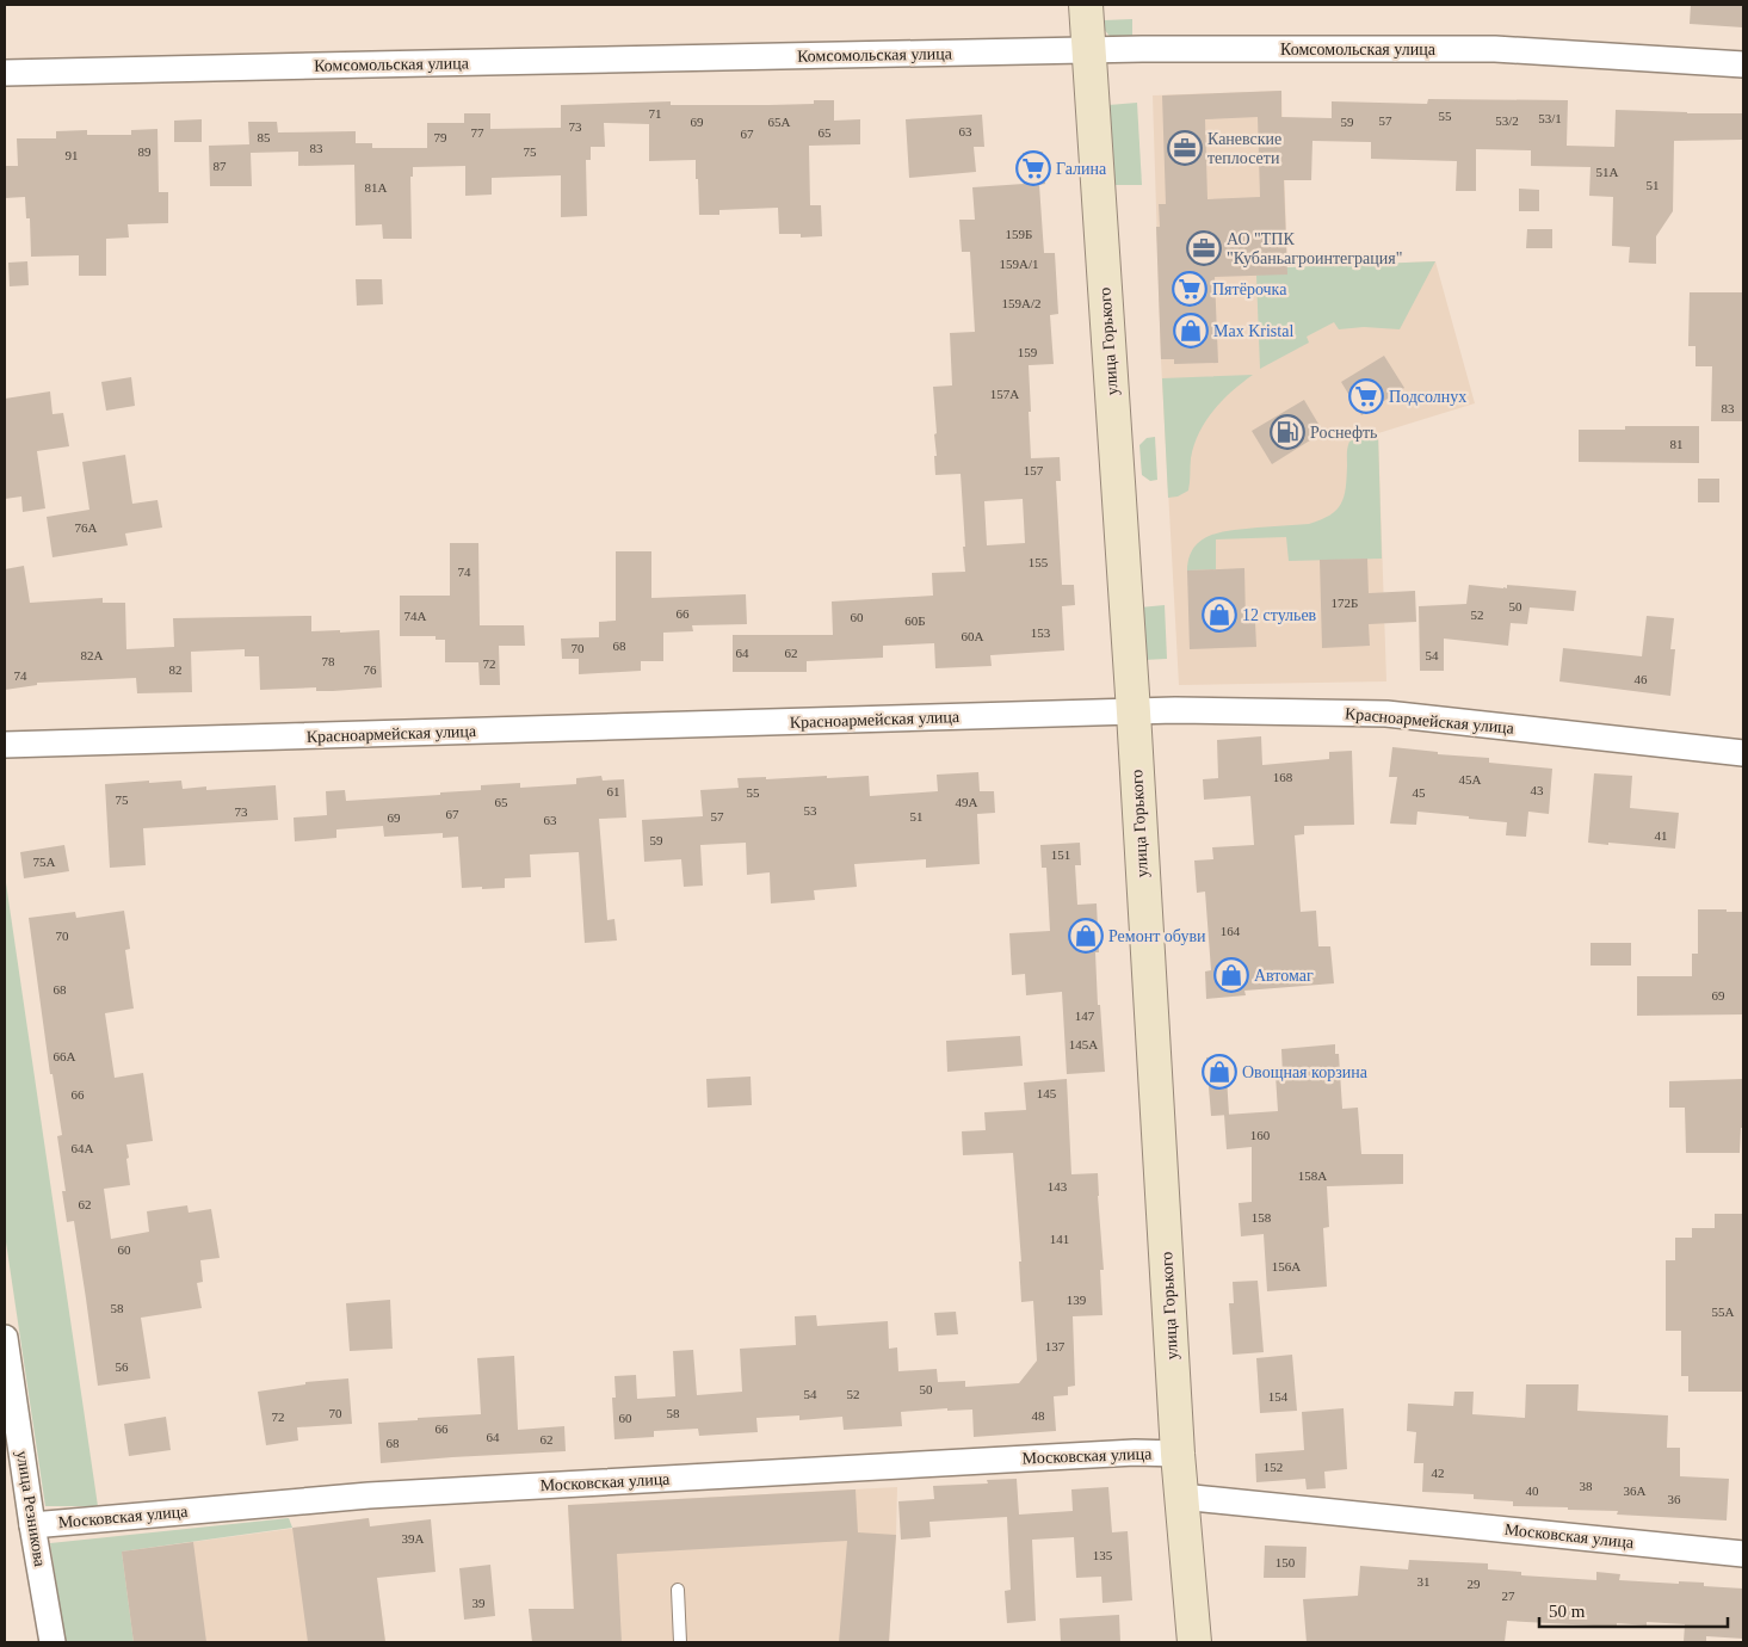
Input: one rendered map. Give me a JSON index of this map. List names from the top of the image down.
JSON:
{
  "streets": {
    "main road": ["улица Горького"],
    "street": [
      "Комсомольская улица",
      "Красноармейская улица",
      "Московская улица",
      "улица Резникова"
    ]
  },
  "crossings": [
    ["Комсомольская улица", "улица Горького"],
    ["улица Горького", "Красноармейская улица"],
    ["улица Горького", "Московская улица"],
    ["Московская улица", "улица Резникова"]
  ],
  "places": {
    "office": ["Каневские теплосети", "АО \"ТПК \"Кубаньагроинтеграция\""],
    "supermarket": ["Галина", "Пятёрочка", "Подсолнух"],
    "shop": [
      "Max Kristal",
      "12 стульев",
      "Ремонт обуви",
      "Автомаг",
      "Овощная корзина"
    ],
    "fuel station": ["Роснефть"]
  },
  "house_numbers": [
    "71",
    "55",
    "53/1",
    "57",
    "53/2",
    "69",
    "65А",
    "59",
    "73",
    "63",
    "77",
    "65",
    "67",
    "85",
    "79",
    "83",
    "89",
    "75",
    "91",
    "87",
    "51А",
    "51",
    "81А",
    "159Б",
    "159А/1",
    "159А/2",
    "159",
    "157А",
    "83",
    "81",
    "157",
    "76А",
    "155",
    "74",
    "172Б",
    "50",
    "66",
    "52",
    "74А",
    "60",
    "60Б",
    "153",
    "60А",
    "68",
    "70",
    "64",
    "62",
    "82А",
    "54",
    "78",
    "72",
    "82",
    "76",
    "74",
    "46",
    "168",
    "45А",
    "43",
    "61",
    "55",
    "45",
    "75",
    "65",
    "49А",
    "53",
    "73",
    "67",
    "57",
    "51",
    "69",
    "63",
    "41",
    "59",
    "151",
    "75А",
    "164",
    "70",
    "68",
    "69",
    "147",
    "145А",
    "66А",
    "145",
    "66",
    "160",
    "64А",
    "158А",
    "143",
    "62",
    "158",
    "141",
    "60",
    "156А",
    "139",
    "58",
    "55А",
    "137",
    "56",
    "50",
    "54",
    "52",
    "154",
    "70",
    "58",
    "48",
    "72",
    "60",
    "66",
    "64",
    "62",
    "68",
    "152",
    "42",
    "38",
    "40",
    "36А",
    "36",
    "39А",
    "135",
    "150",
    "31",
    "29",
    "27",
    "39"
  ],
  "scale_bar": "50 m"
}
